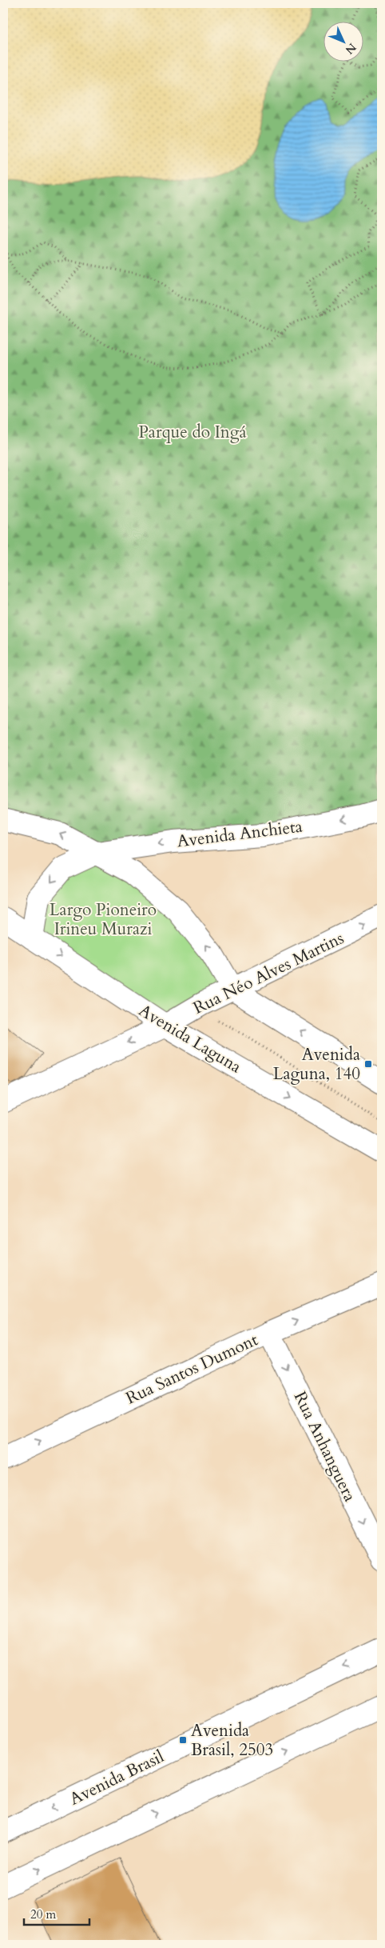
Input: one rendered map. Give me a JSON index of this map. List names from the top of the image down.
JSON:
{
  "streets": {
    "main road": [
      "Avenida Anchieta",
      "Rua Néo Alves Martins",
      "Avenida Laguna",
      "Rua Santos Dumont",
      "Rua Anhanguera",
      "Avenida Brasil"
    ]
  },
  "crossings": [
    ["Avenida Anchieta", "Avenida Laguna"],
    ["Rua Néo Alves Martins", "Avenida Laguna"],
    ["Rua Santos Dumont", "Rua Anhanguera"]
  ],
  "one_way": ["Avenida Anchieta", "Rua Santos Dumont", "Rua Anhanguera"],
  "parks": ["Parque do Ingá", "Largo Pioneiro Irineu Murazi"],
  "places": {
    "transit": ["Avenida Laguna, 140", "Avenida Brasil, 2503"]
  },
  "scale_bar": "20 m",
  "north": "bottom right"
}
